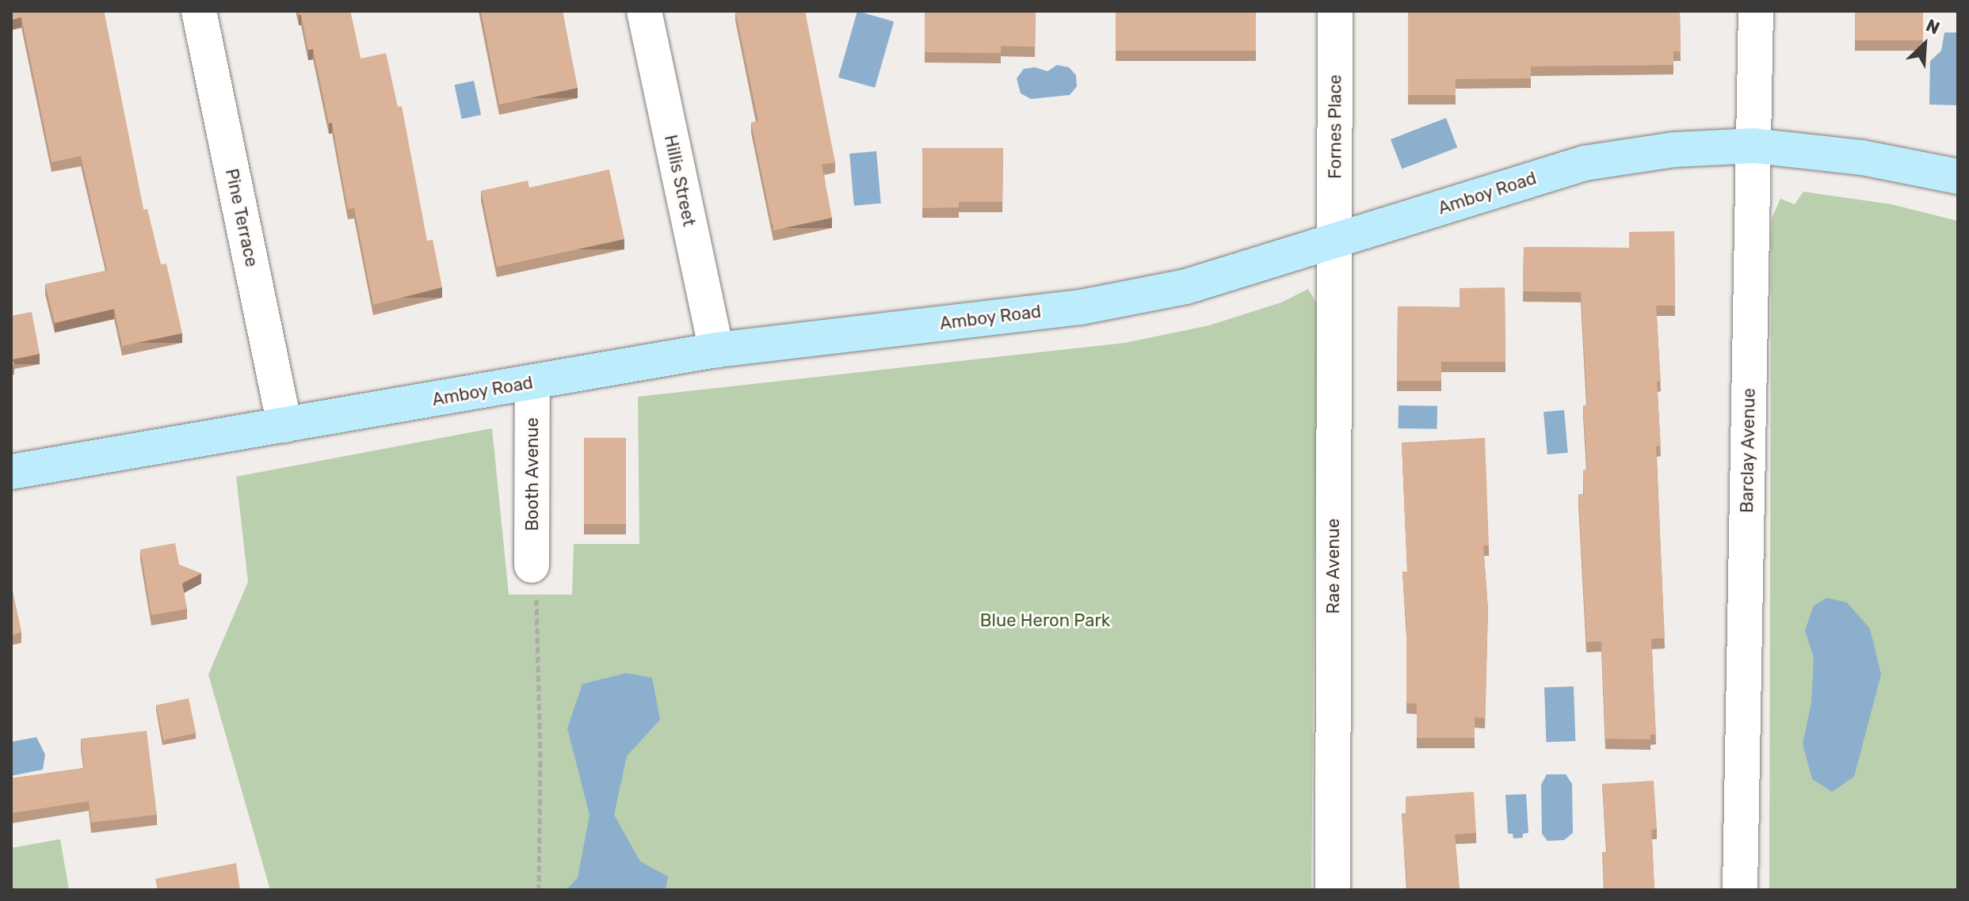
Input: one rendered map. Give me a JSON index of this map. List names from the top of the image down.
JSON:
{
  "streets": {
    "main road": ["Amboy Road"],
    "street": [
      "Fornes Place",
      "Hillis Street",
      "Pine Terrace",
      "Barclay Avenue",
      "Booth Avenue",
      "Rae Avenue"
    ]
  },
  "crossings": [
    ["Fornes Place", "Amboy Road"],
    ["Fornes Place", "Rae Avenue"],
    ["Hillis Street", "Amboy Road"],
    ["Amboy Road", "Pine Terrace"],
    ["Amboy Road", "Barclay Avenue"],
    ["Amboy Road", "Booth Avenue"],
    ["Amboy Road", "Rae Avenue"]
  ],
  "parks": ["Blue Heron Park"],
  "north": "top right"
}
